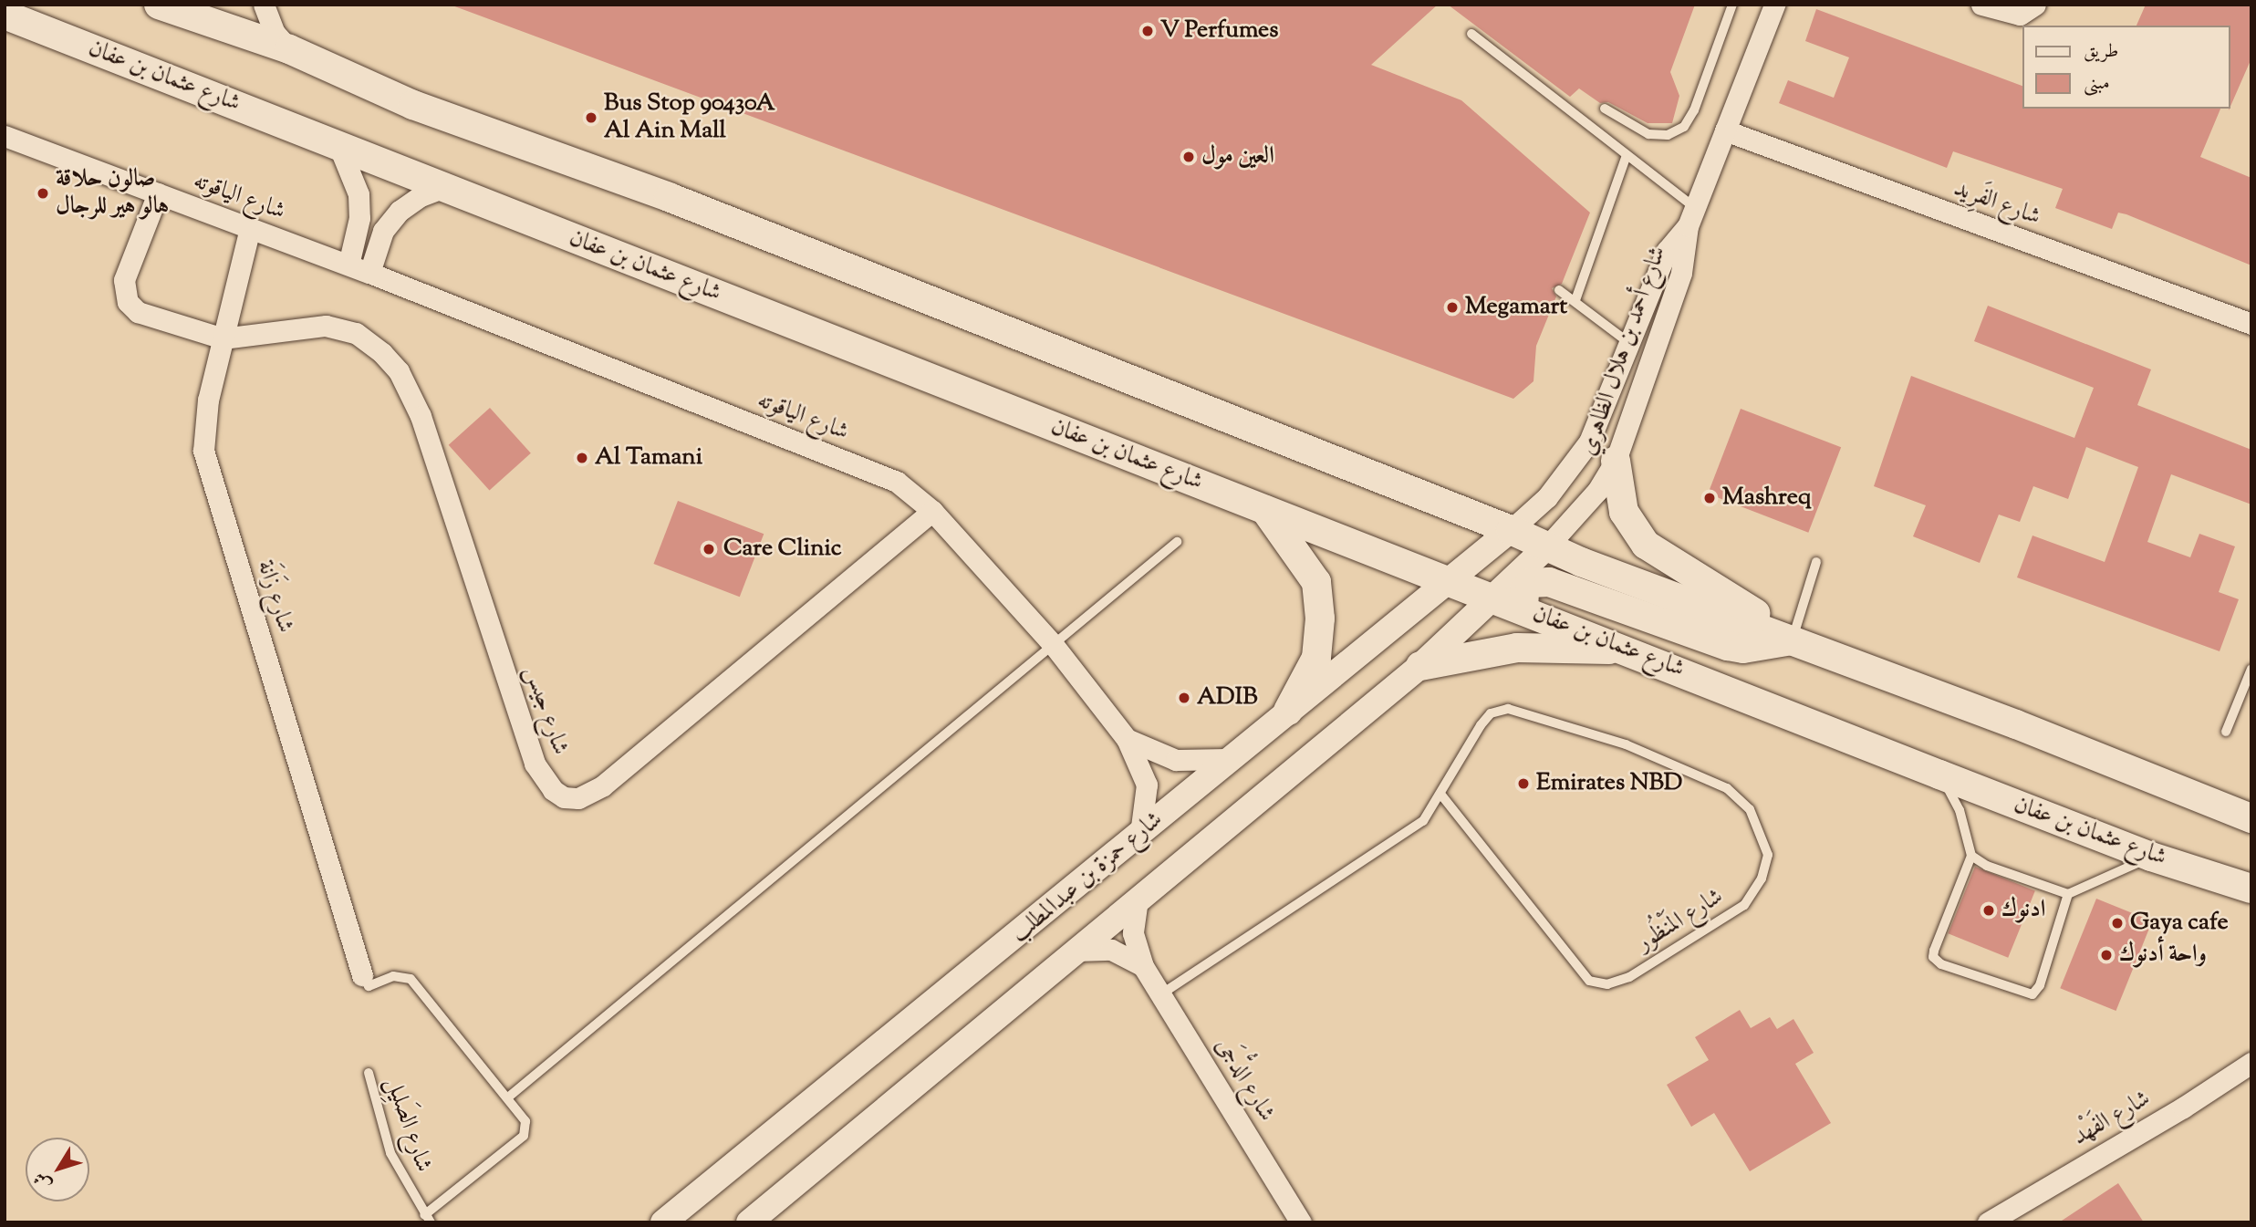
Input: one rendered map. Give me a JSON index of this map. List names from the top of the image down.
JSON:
{
  "streets": {
    "main road": ["شارع عثمان بن عفان"],
    "street": [
      "شارع الياقوته",
      "شارع الفَرِيد",
      "شارع أحمد بن هلال الظاهري",
      "شارع زَانَة",
      "شارع جيس",
      "شارع حمزة بن عبدالمطلب",
      "شارع الدُّجَى",
      "شارع الفَهْد"
    ],
    "lane": ["شارع المَنْظُور", "شارع الصَليِل"]
  },
  "crossings": [
    ["شارع عثمان بن عفان", "شارع حمزة بن عبدالمطلب"],
    ["شارع الياقوته", "شارع زَانَة"],
    ["شارع الياقوته", "شارع جيس"],
    ["شارع الياقوته", "شارع حمزة بن عبدالمطلب"],
    ["شارع الفَرِيد", "شارع أحمد بن هلال الظاهري"],
    ["شارع أحمد بن هلال الظاهري", "شارع حمزة بن عبدالمطلب"],
    ["شارع زَانَة", "شارع جيس"],
    ["شارع حمزة بن عبدالمطلب", "شارع الدُّجَى"],
    ["شارع المَنْظُور", "شارع الدُّجَى"]
  ],
  "places": [
    "V Perfumes",
    "Bus Stop 90430A Al Ain Mall",
    "العين مول",
    "صالون حلاقة هالو هير للرجال",
    "Megamart",
    "Al Tamani",
    "Mashreq",
    "Care Clinic",
    "ADIB",
    "Emirates NBD",
    "ادنوك",
    "Gaya cafe",
    "واحة أدنوك"
  ],
  "legend": ["طريق", "مبنى"],
  "north": "bottom left"
}
